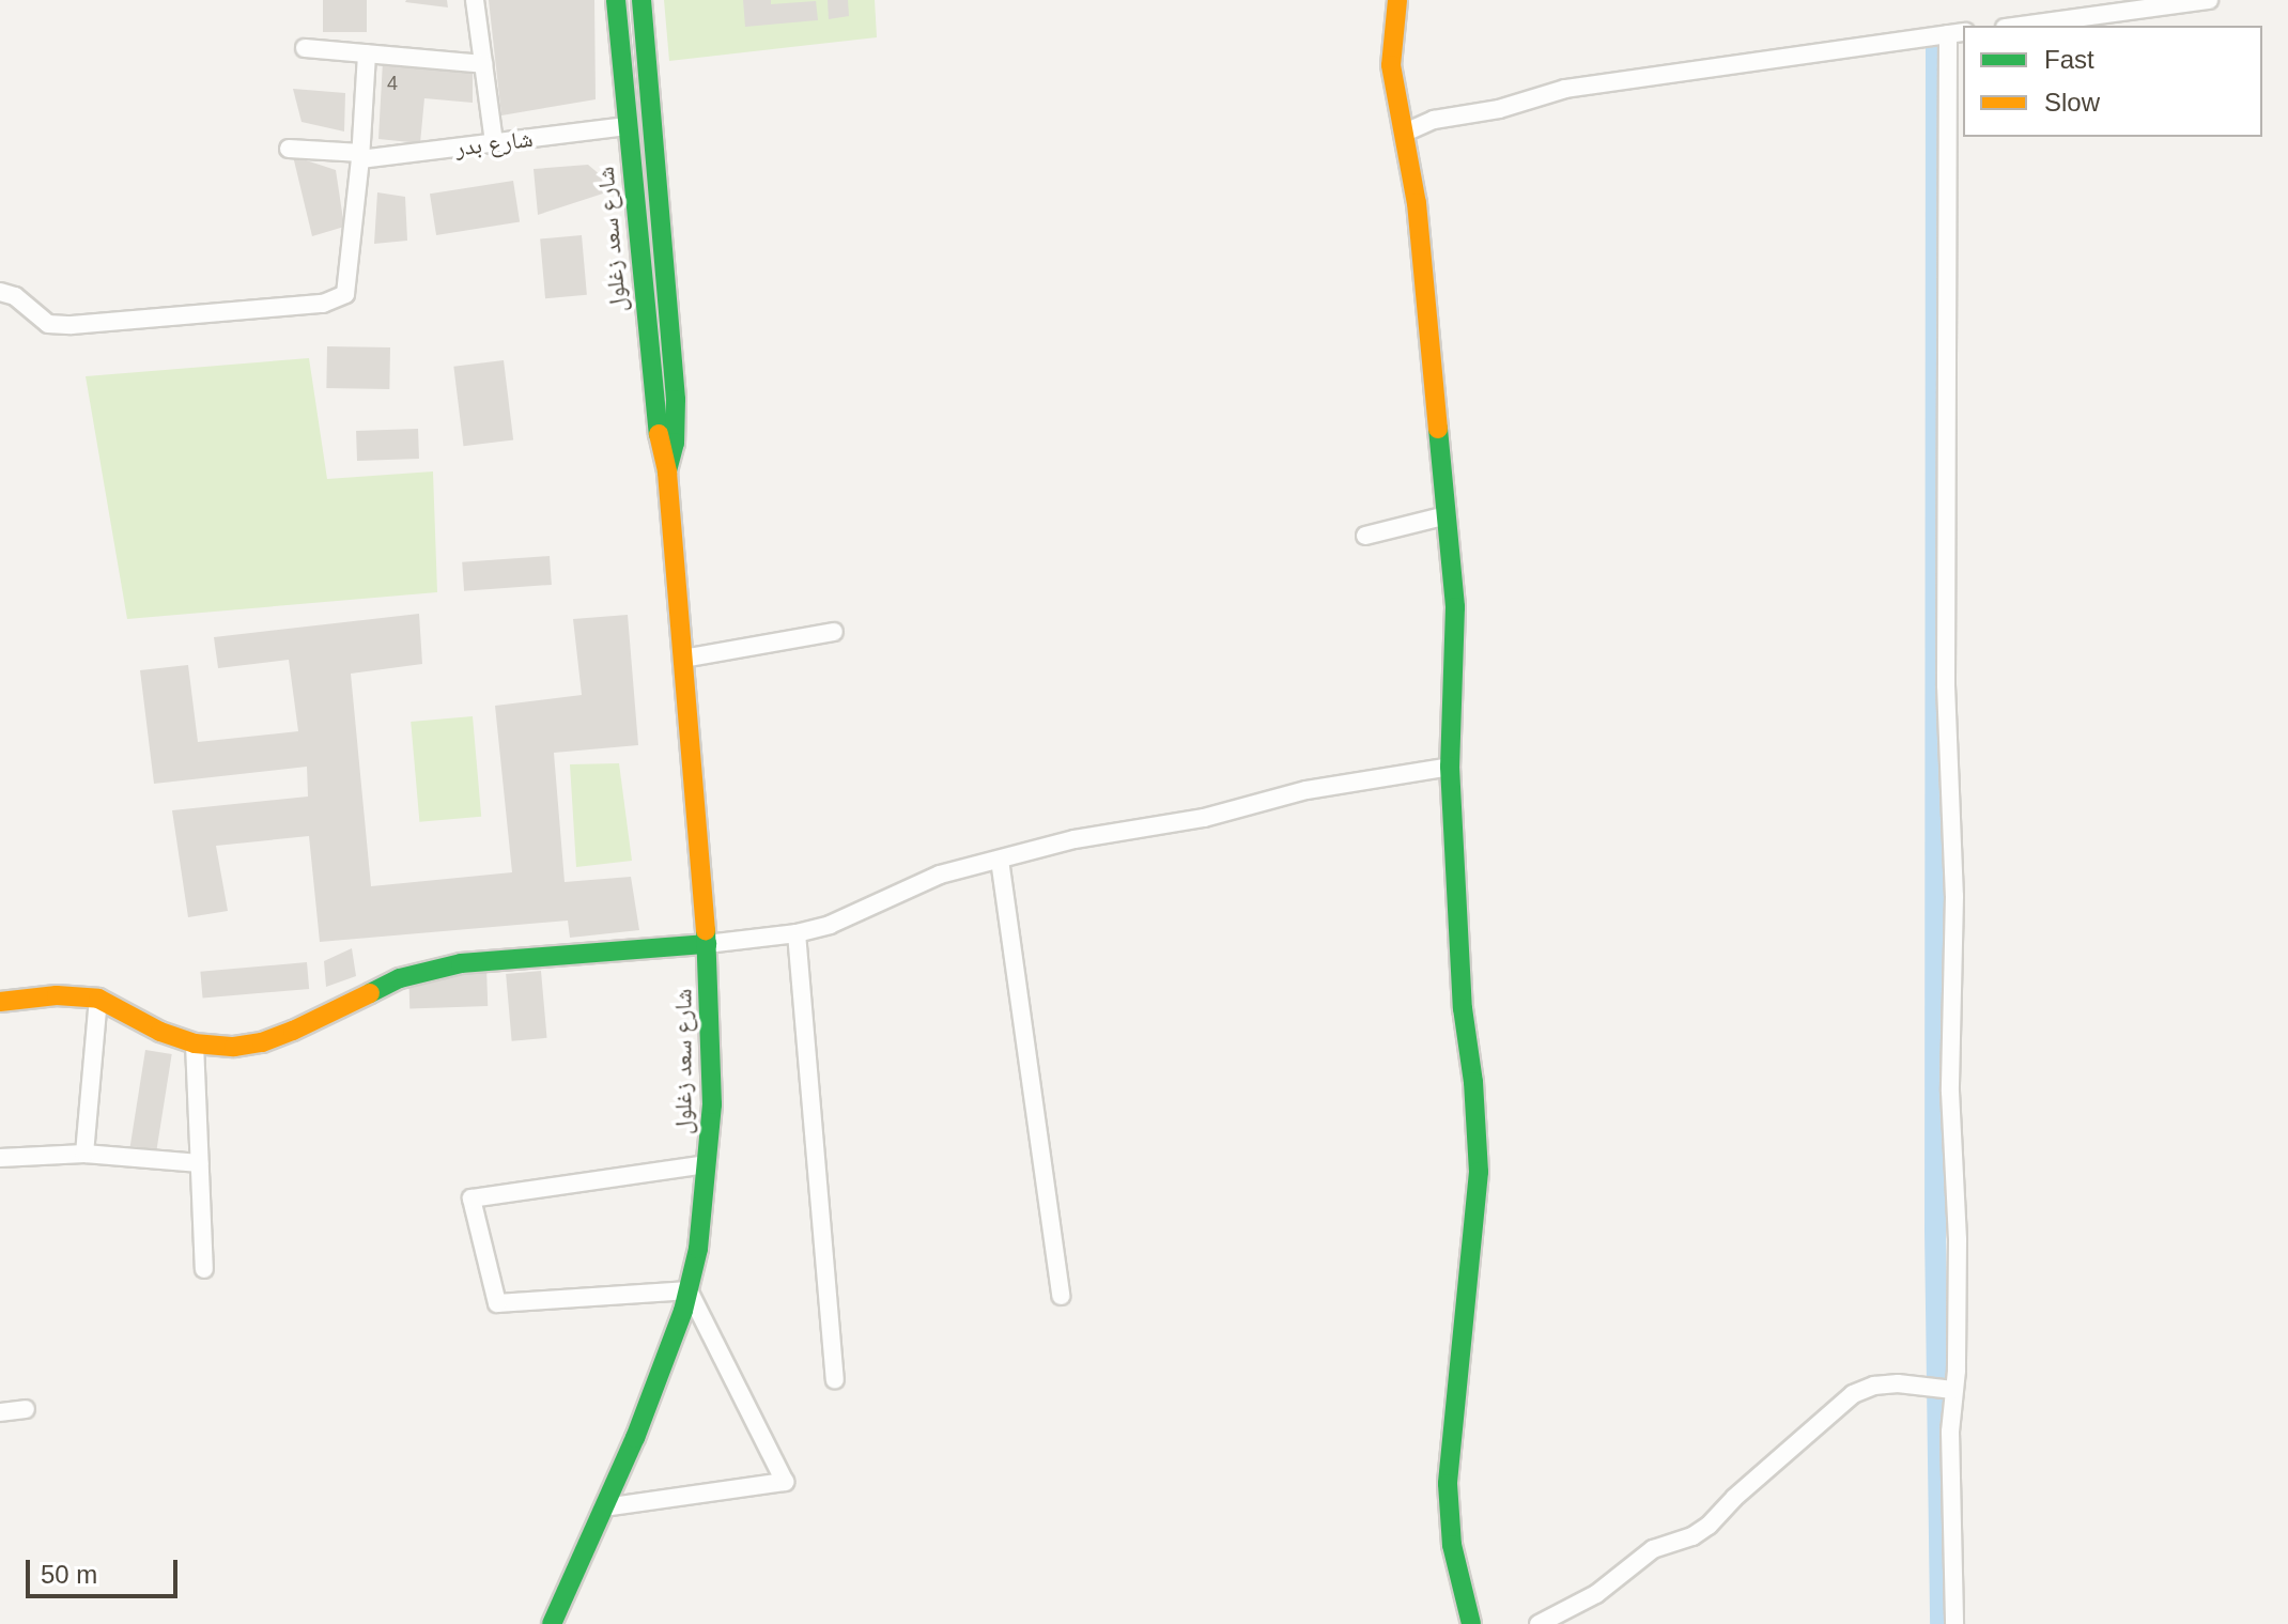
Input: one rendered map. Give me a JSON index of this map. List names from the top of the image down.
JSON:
{
  "streets": {
    "street": ["شارع بدر", "شارع سعد زغلول"]
  },
  "crossings": [
    ["شارع بدر", "شارع سعد زغلول"]
  ],
  "house_numbers": ["4"],
  "legend": ["Fast", "Slow"],
  "scale_bar": "50 m"
}
